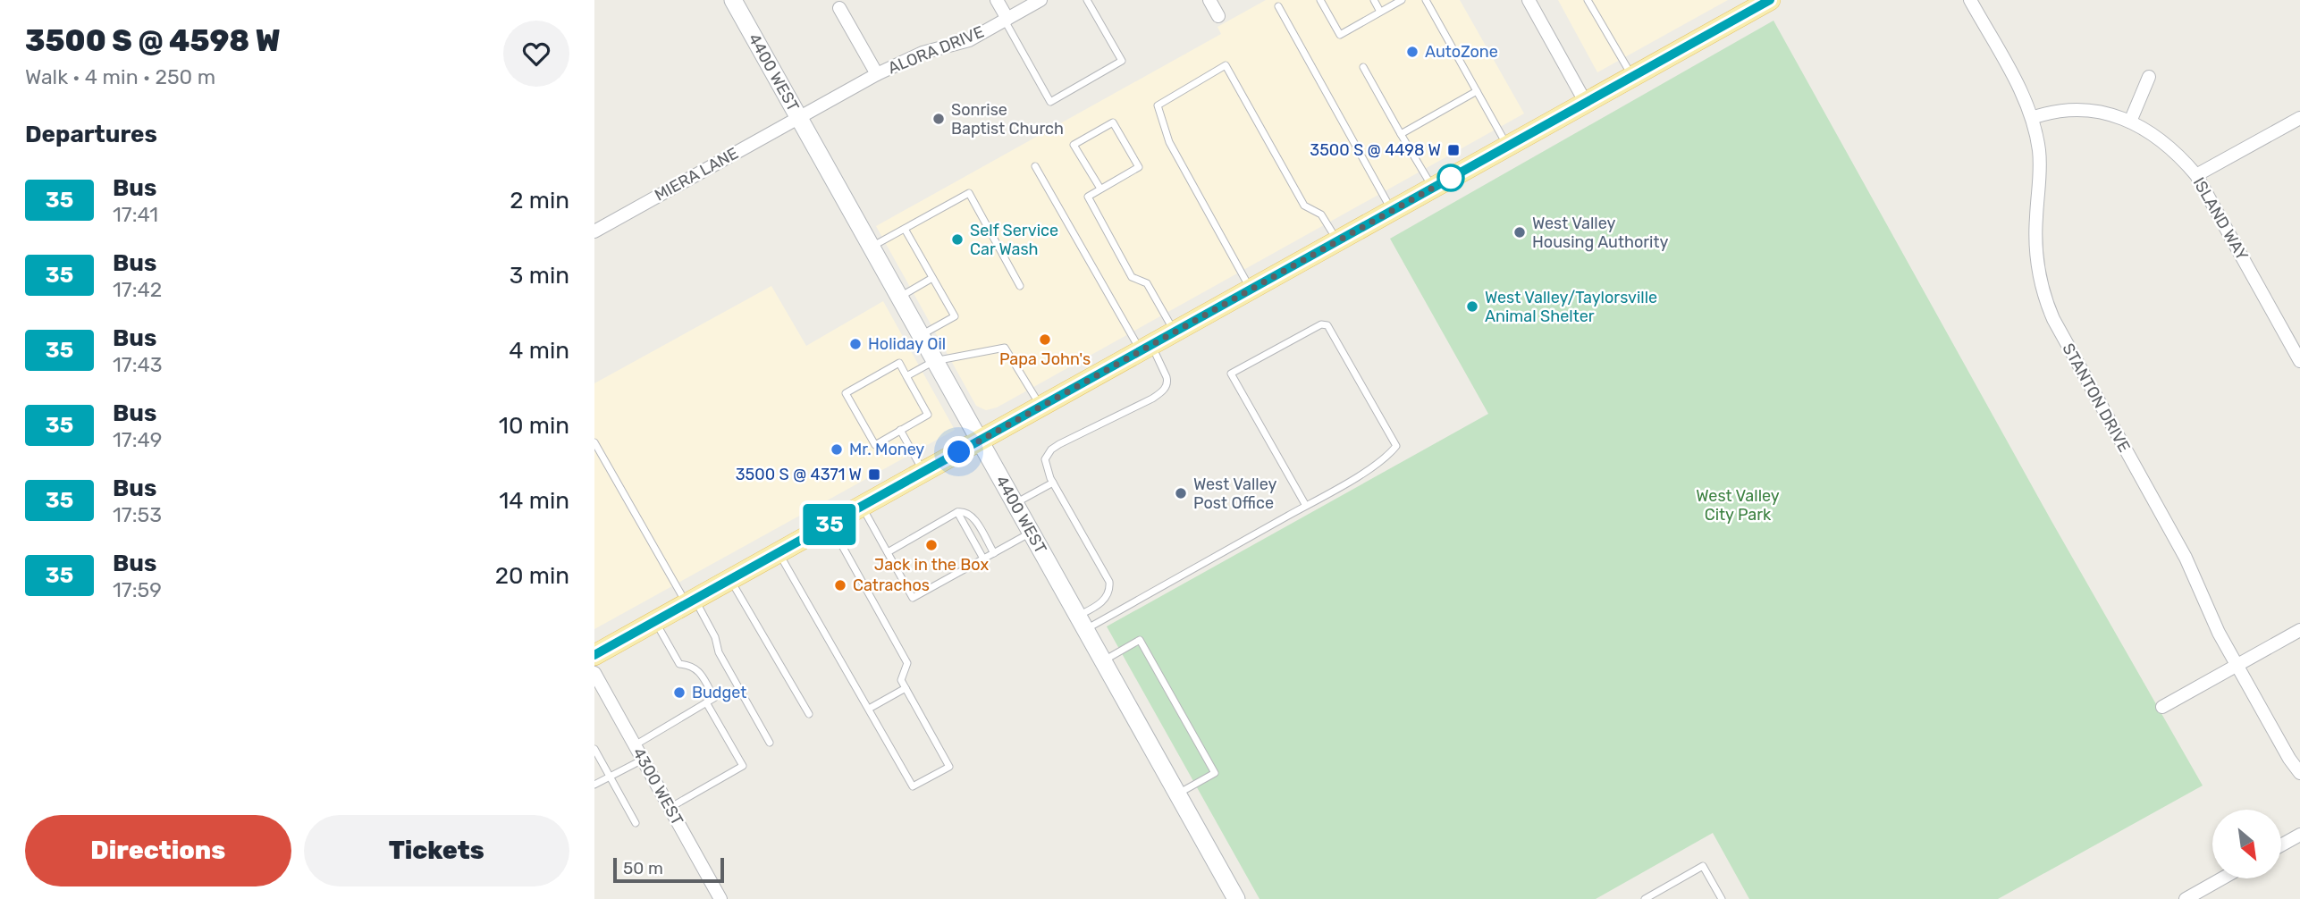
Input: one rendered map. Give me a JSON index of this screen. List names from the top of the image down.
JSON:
{
  "streets": {
    "street": [
      "ALORA DRIVE",
      "4400 WEST",
      "MIERA LANE",
      "ISLAND WAY",
      "STANTON DRIVE",
      "4300 WEST"
    ]
  },
  "crossings": [
    ["ALORA DRIVE", "4400 WEST"],
    ["ALORA DRIVE", "MIERA LANE"],
    ["4400 WEST", "MIERA LANE"],
    ["ISLAND WAY", "STANTON DRIVE"]
  ],
  "parks": ["West Valley City Park"],
  "places": {
    "other": [
      "AutoZone",
      "Sonrise Baptist Church",
      "West Valley Housing Authority",
      "Self Service Car Wash",
      "West Valley/Taylorsville Animal Shelter",
      "Papa John's",
      "Holiday Oil",
      "Mr. Money",
      "West Valley Post Office",
      "Jack in the Box",
      "Catrachos",
      "Budget"
    ],
    "transit": ["3500 S @ 4498 W", "3500 S @ 4371 W"]
  },
  "lines": ["bus line 35"],
  "scale_bar": "50 m",
  "north": "bottom right",
  "page": {
    "heading": [
      ["3500 S @ 4598 W", "Walk · 4 min · 250 m"],
      "Departures"
    ],
    "on_map": "35",
    "list": [
      {
        "mark": "35",
        "name": "Bus",
        "note": "17:41",
        "value": "2 min"
      },
      {
        "mark": "35",
        "name": "Bus",
        "note": "17:42",
        "value": "3 min"
      },
      {
        "mark": "35",
        "name": "Bus",
        "note": "17:43",
        "value": "4 min"
      },
      {
        "mark": "35",
        "name": "Bus",
        "note": "17:49",
        "value": "10 min"
      },
      {
        "mark": "35",
        "name": "Bus",
        "note": "17:53",
        "value": "14 min"
      },
      {
        "mark": "35",
        "name": "Bus",
        "note": "17:59",
        "value": "20 min"
      }
    ],
    "buttons": ["Directions", "Tickets"],
    "scale": "50 m"
  }
}
